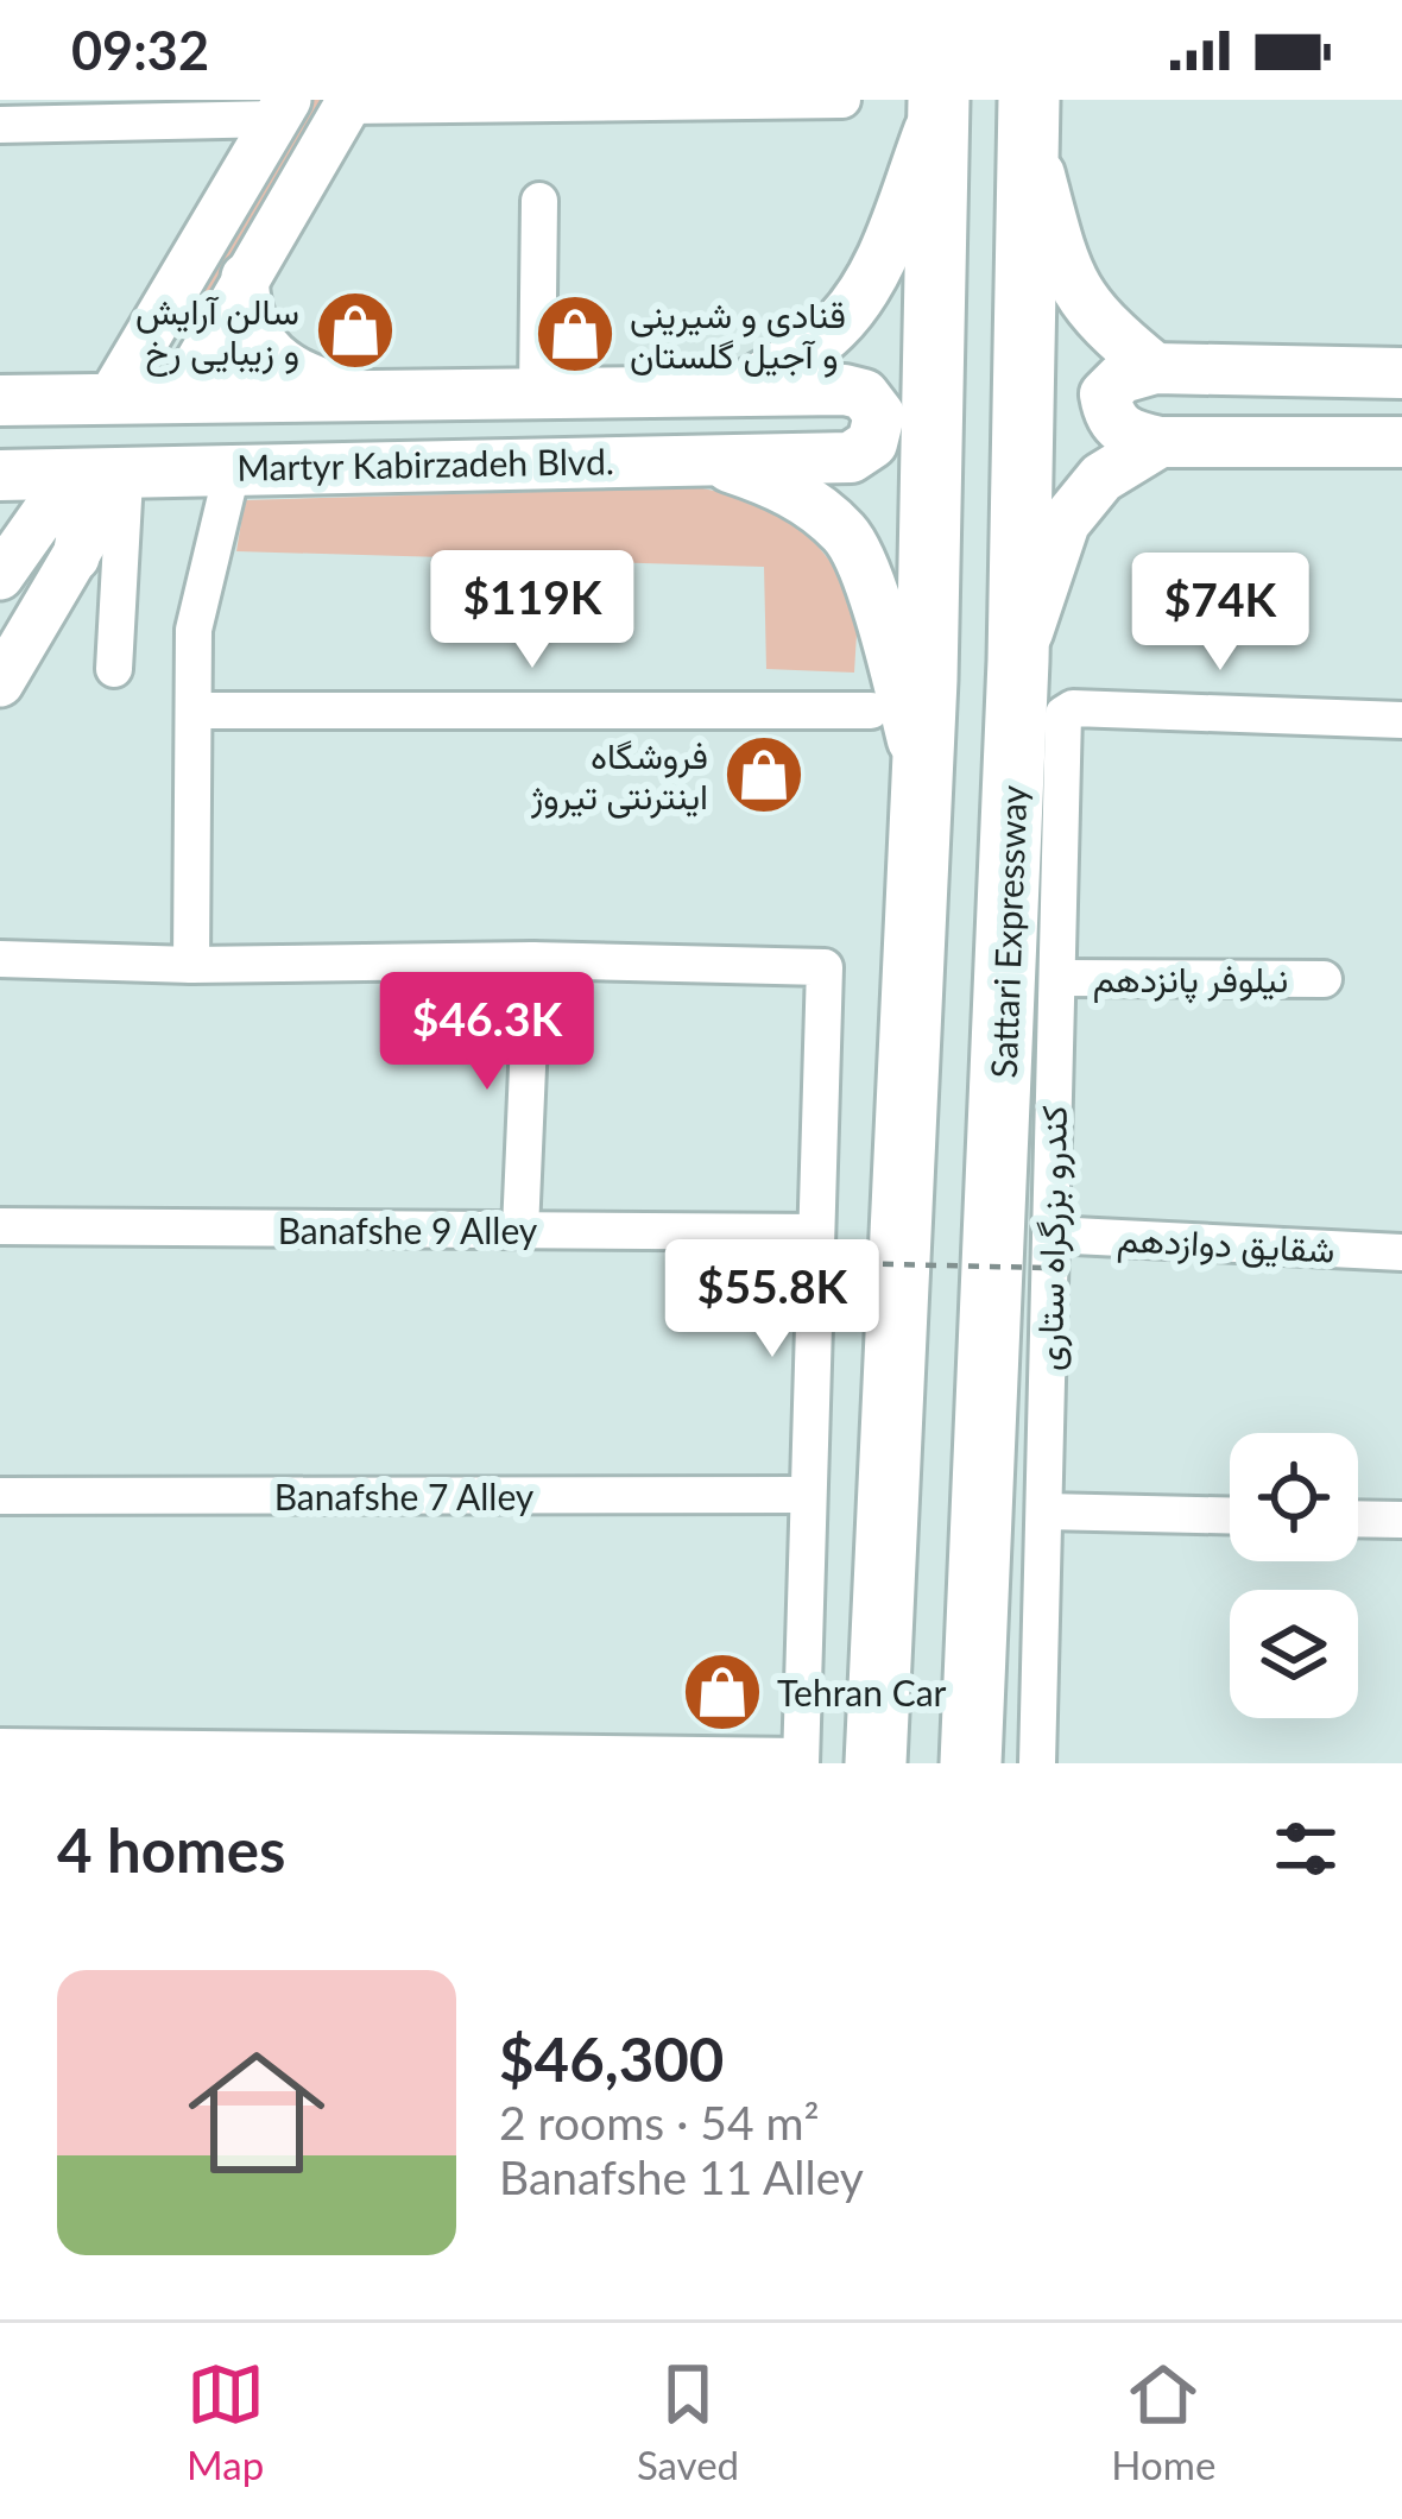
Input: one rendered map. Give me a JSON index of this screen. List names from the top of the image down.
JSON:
{
  "streets": {
    "highway": ["Sattari Expressway"],
    "main road": ["Martyr Kabirzadeh Blvd."],
    "street": [
      "نیلوفر پانزدهم",
      "Banafshe 9 Alley",
      "کندرو بزرگراه ستاری",
      "شقایق دوازدهم",
      "Banafshe 7 Alley"
    ]
  },
  "crossings": [
    ["نیلوفر پانزدهم", "کندرو بزرگراه ستاری"],
    ["کندرو بزرگراه ستاری", "شقایق دوازدهم"]
  ],
  "places": {
    "shop": [
      "سالن آرایش و زیبایی رخ",
      "قنادی و شیرینی و آجیل گلستان",
      "فروشگاه اینترنتی تیروژ",
      "Tehran Car"
    ]
  },
  "page": {
    "status": "09:32",
    "price": [
      "$119K",
      "$74K",
      "$46.3K",
      "$55.8K"
    ],
    "heading": "4 homes",
    "list": [
      {
        "name": "$46,300",
        "note": "2 rooms · 54 m² · Banafshe 11 Alley"
      }
    ],
    "tabs": ["Map", "Saved", "Home"]
  }
}
